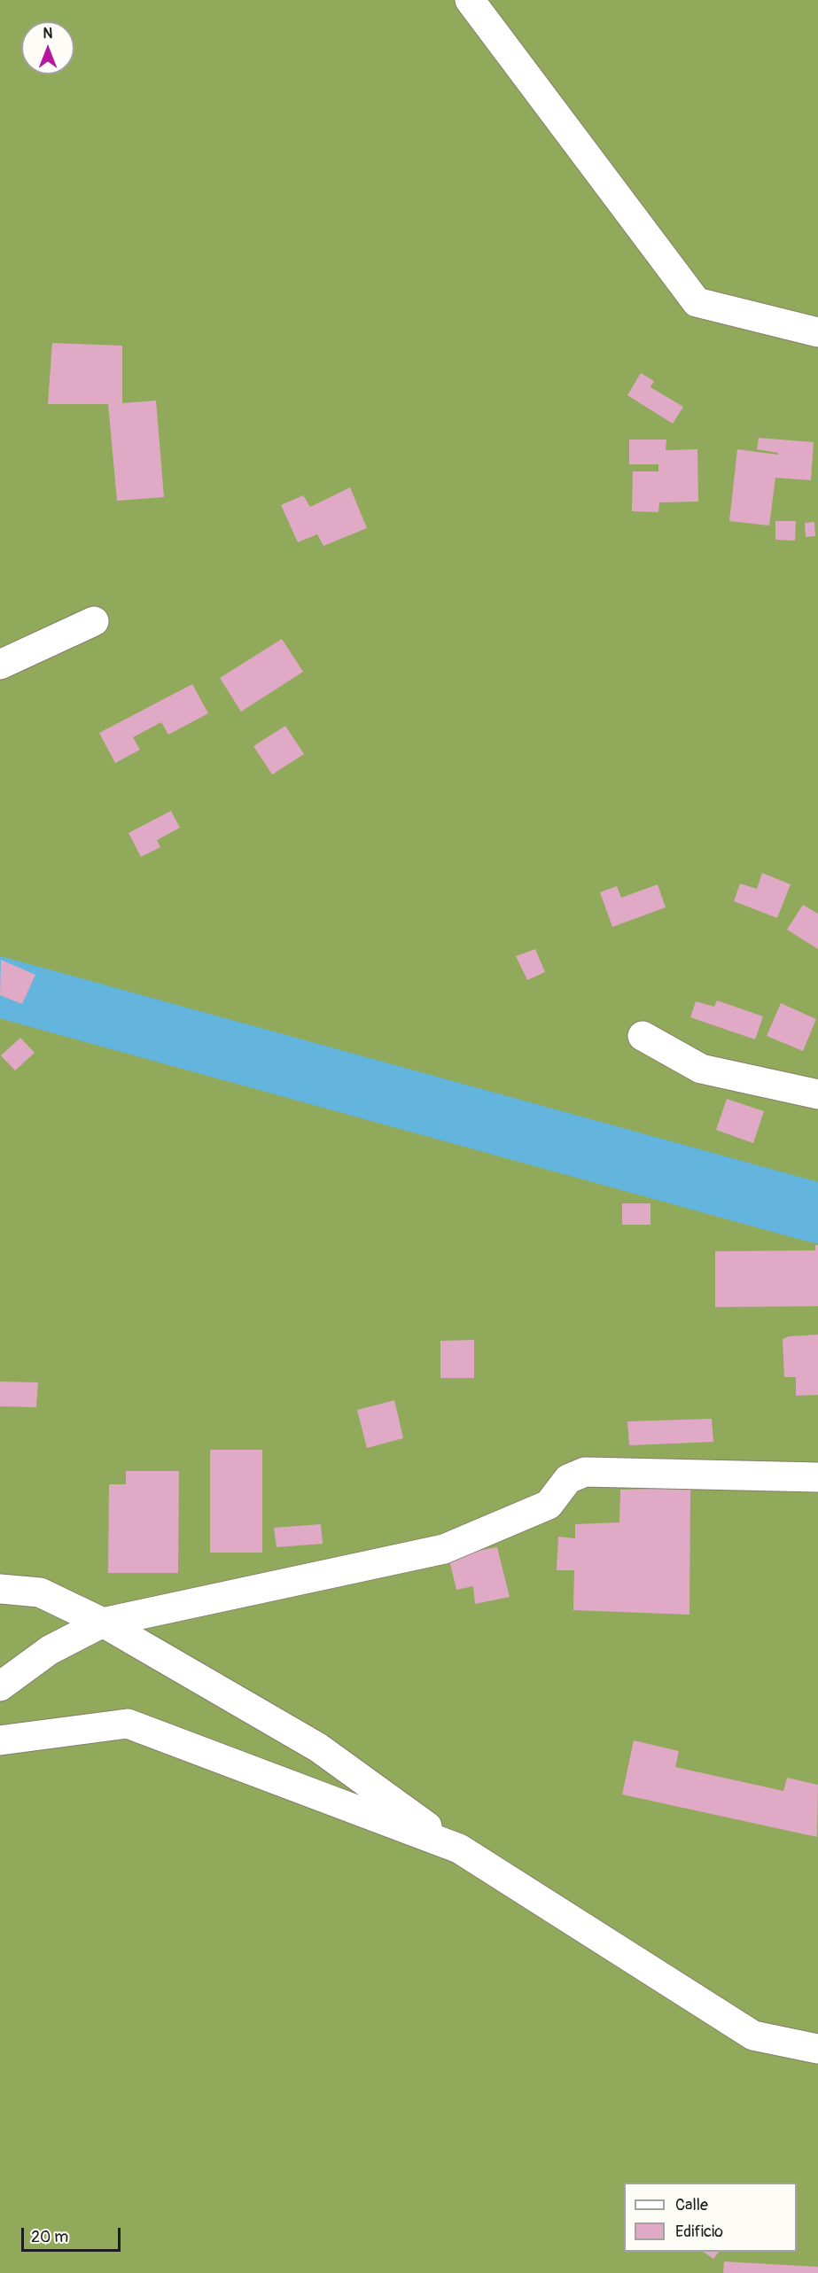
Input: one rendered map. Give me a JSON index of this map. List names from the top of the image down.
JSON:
{
  "legend": ["Calle", "Edificio"],
  "scale_bar": "20 m",
  "north": "top"
}
